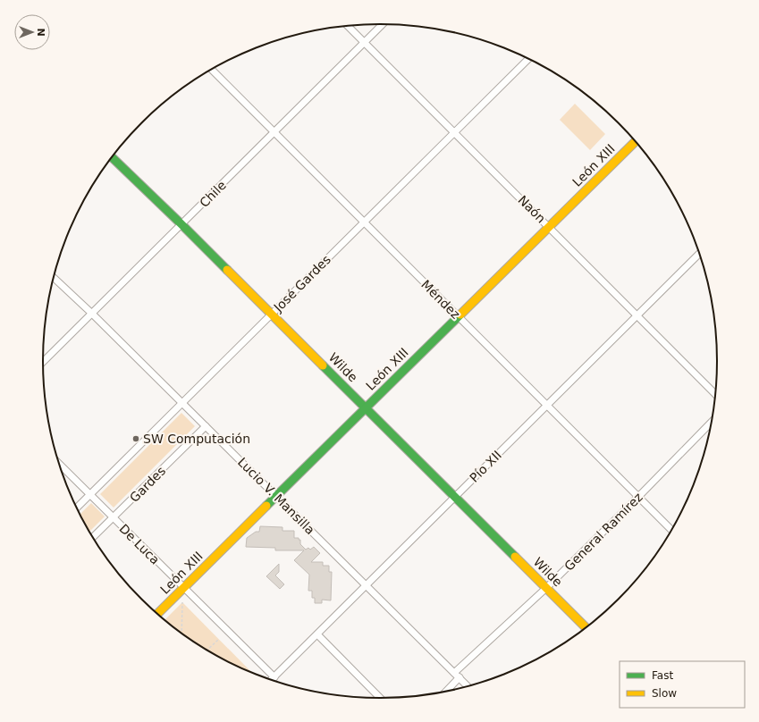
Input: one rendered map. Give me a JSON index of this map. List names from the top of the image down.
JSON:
{
  "streets": {
    "street": [
      "León XIII",
      "Chile",
      "Naón",
      "José Gardes",
      "Méndez",
      "Wilde",
      "Pío XII",
      "Gardes",
      "Lucio V. Mansilla",
      "General Ramírez",
      "De Luca"
    ]
  },
  "crossings": [
    ["León XIII", "Naón"],
    ["León XIII", "Méndez"],
    ["León XIII", "Wilde"],
    ["León XIII", "Lucio V. Mansilla"],
    ["León XIII", "De Luca"],
    ["Chile", "Naón"],
    ["Chile", "Méndez"],
    ["Chile", "Wilde"],
    ["Chile", "Lucio V. Mansilla"],
    ["Naón", "José Gardes"],
    ["Naón", "Pío XII"],
    ["José Gardes", "Méndez"],
    ["José Gardes", "Wilde"],
    ["José Gardes", "Lucio V. Mansilla"],
    ["José Gardes", "De Luca"],
    ["Méndez", "Pío XII"],
    ["Méndez", "General Ramírez"],
    ["Wilde", "Pío XII"],
    ["Wilde", "General Ramírez"],
    ["Pío XII", "Lucio V. Mansilla"],
    ["Pío XII", "De Luca"],
    ["Gardes", "Lucio V. Mansilla"],
    ["Gardes", "De Luca"],
    ["Lucio V. Mansilla", "General Ramírez"]
  ],
  "places": ["SW Computación"],
  "legend": ["Fast", "Slow"],
  "north": "right"
}
